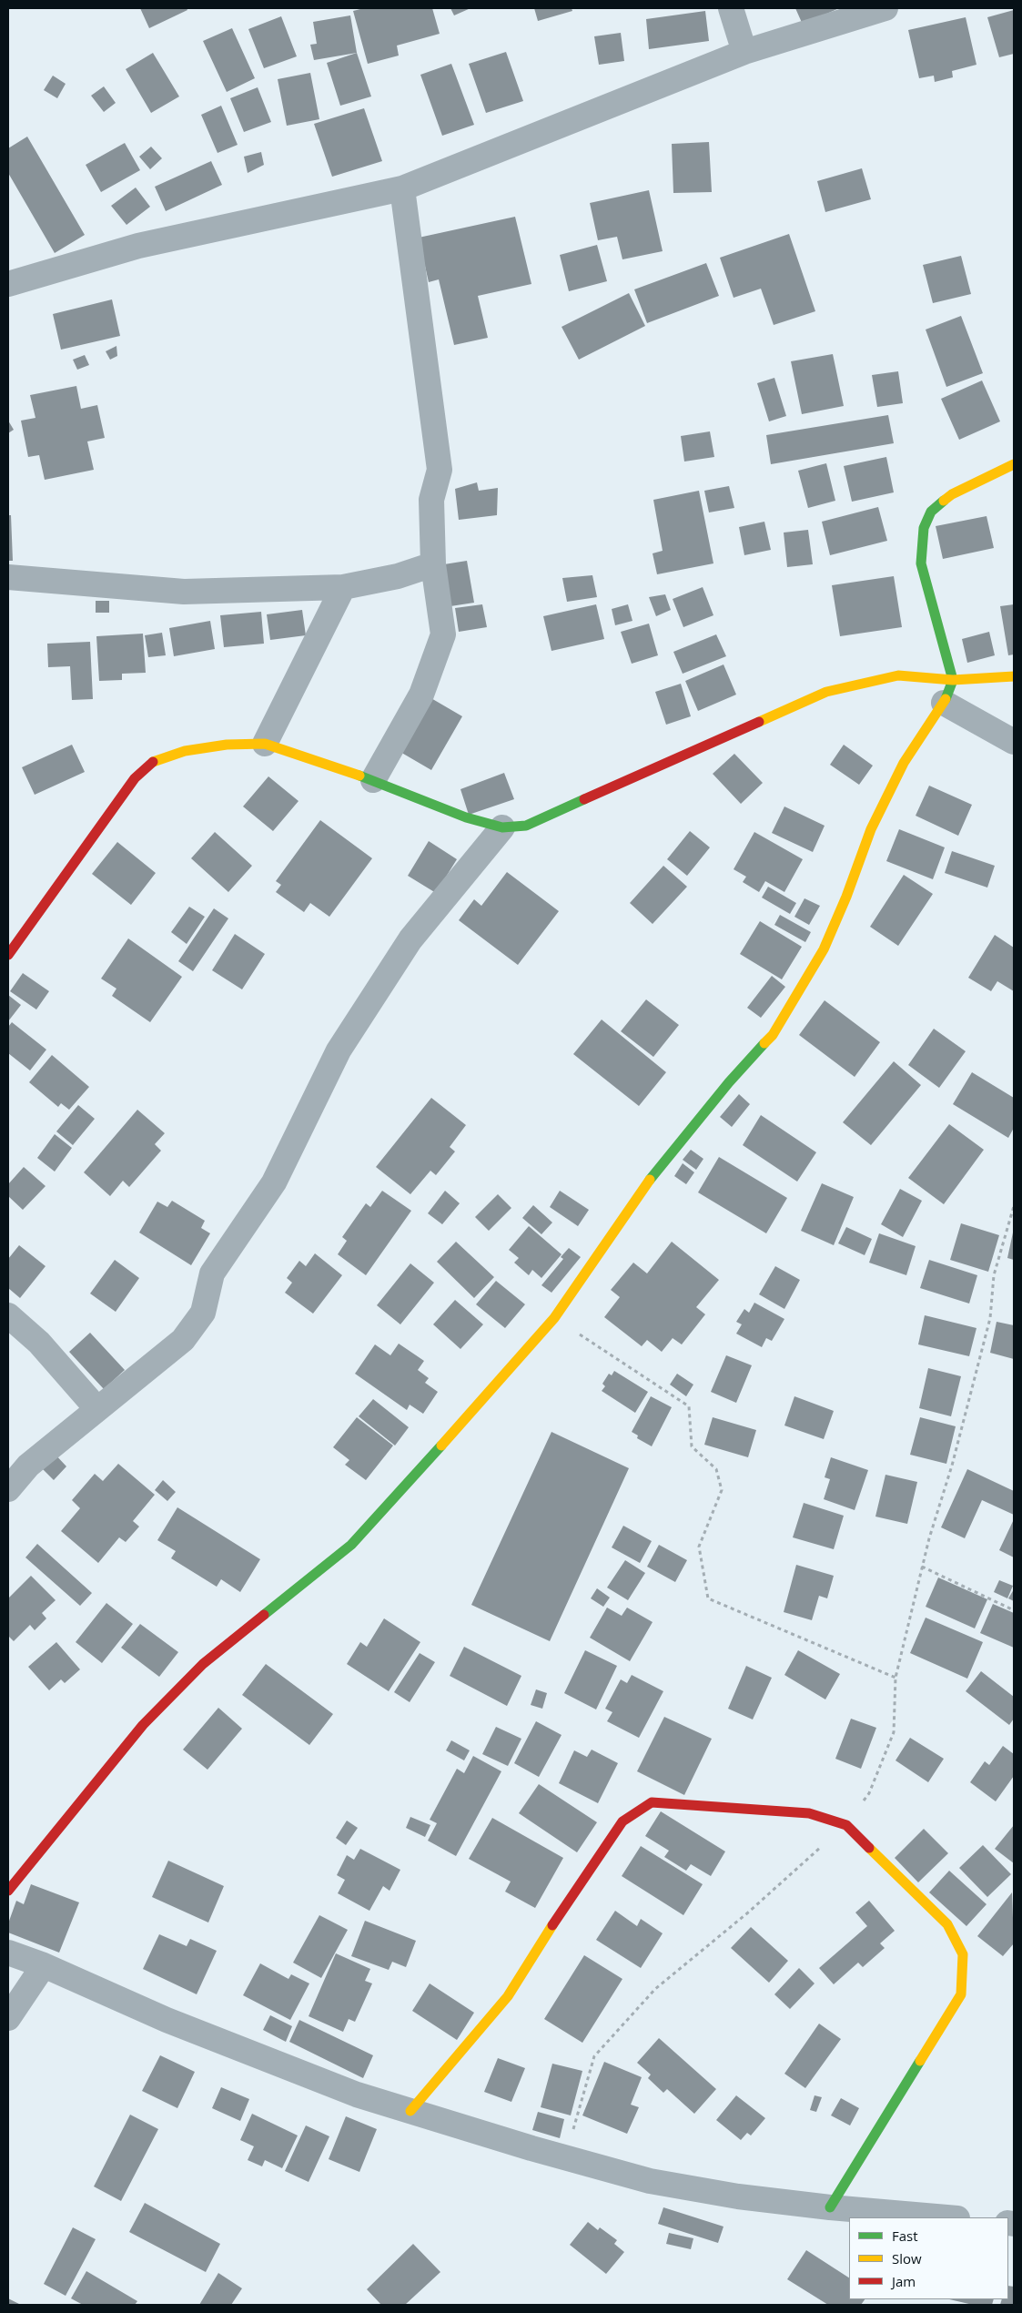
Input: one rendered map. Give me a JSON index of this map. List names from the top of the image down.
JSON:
{
  "legend": ["Fast", "Slow", "Jam"]
}
